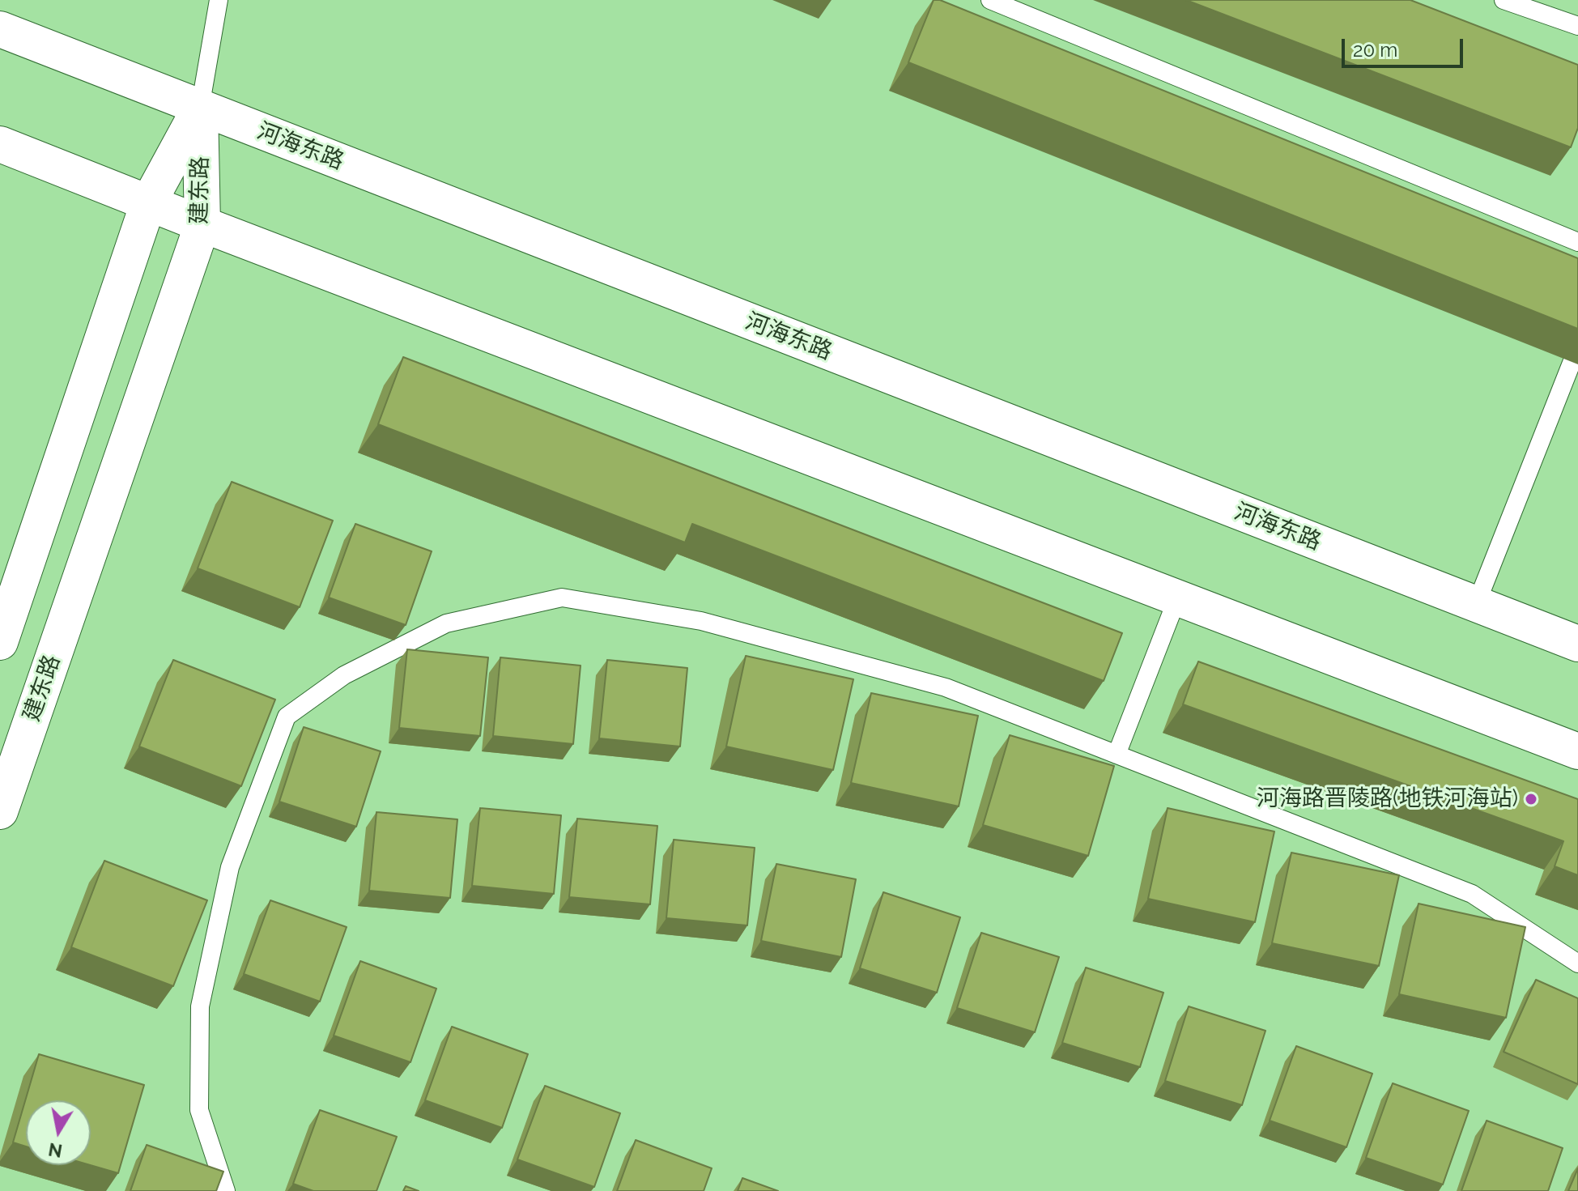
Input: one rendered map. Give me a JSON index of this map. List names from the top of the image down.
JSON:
{
  "streets": {
    "main road": ["河海东路", "建东路"]
  },
  "crossings": [
    ["河海东路", "建东路"]
  ],
  "places": ["河海路晋陵路(地铁河海站)"],
  "scale_bar": "20 m",
  "north": "bottom"
}
